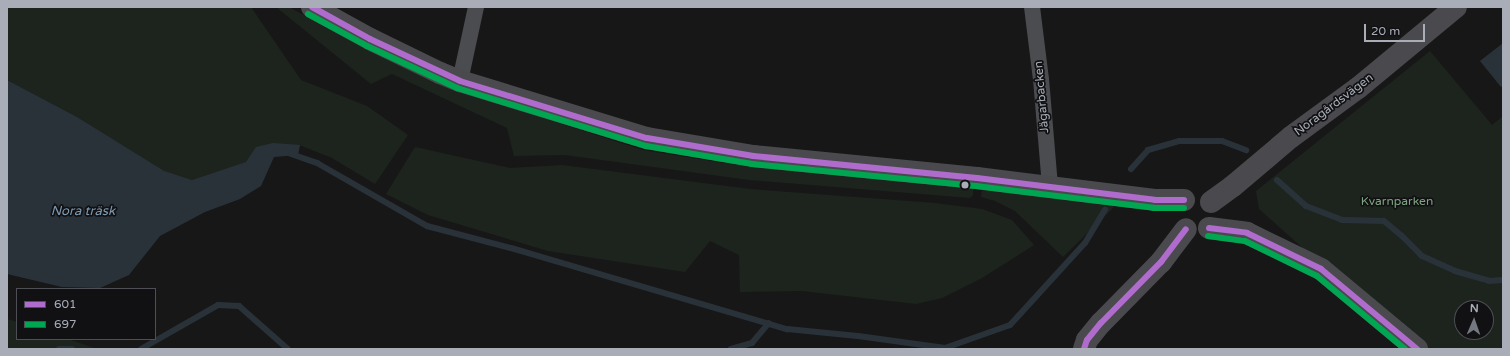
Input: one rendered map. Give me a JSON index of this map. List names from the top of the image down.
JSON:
{
  "streets": {
    "street": ["Jägarbacken", "Noragårdsvägen"]
  },
  "water": ["Nora träsk"],
  "parks": ["Kvarnparken"],
  "lines": ["transit line 601", "transit line 697"],
  "legend": ["601", "697"],
  "scale_bar": "20 m",
  "north": "top"
}
